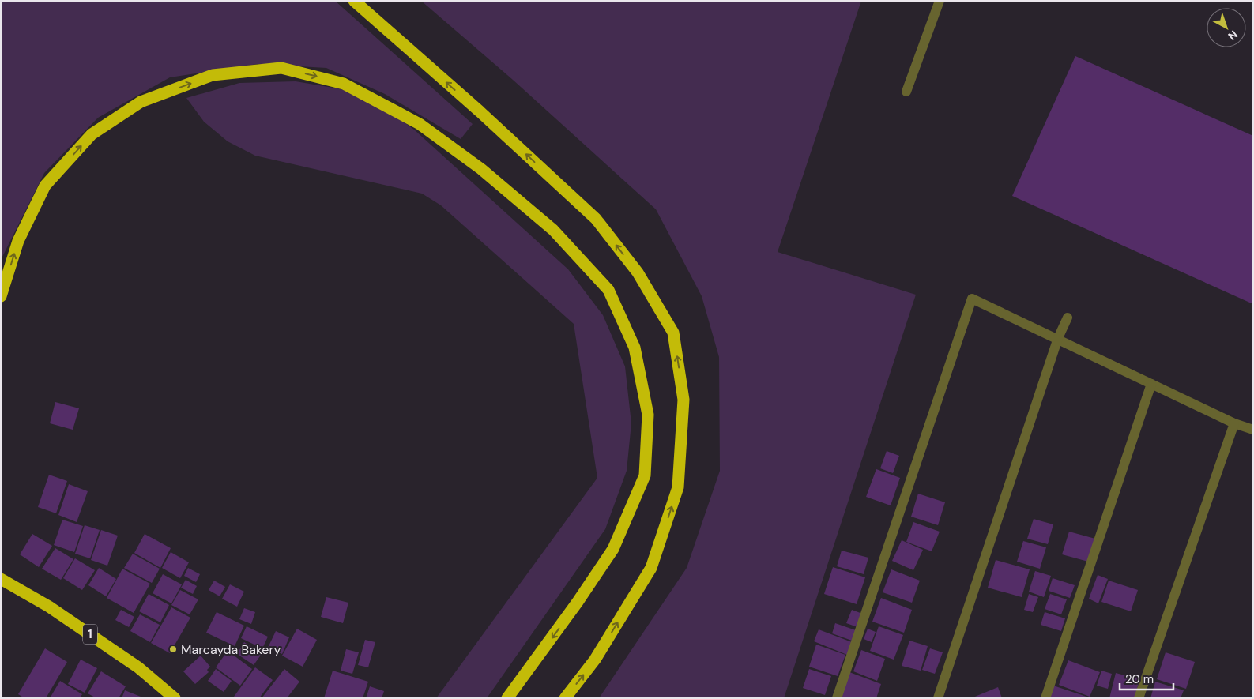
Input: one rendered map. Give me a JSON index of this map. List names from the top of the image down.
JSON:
{
  "streets": {
    "highway": ["1"]
  },
  "places": ["Marcayda Bakery"],
  "scale_bar": "20 m",
  "north": "bottom right"
}
